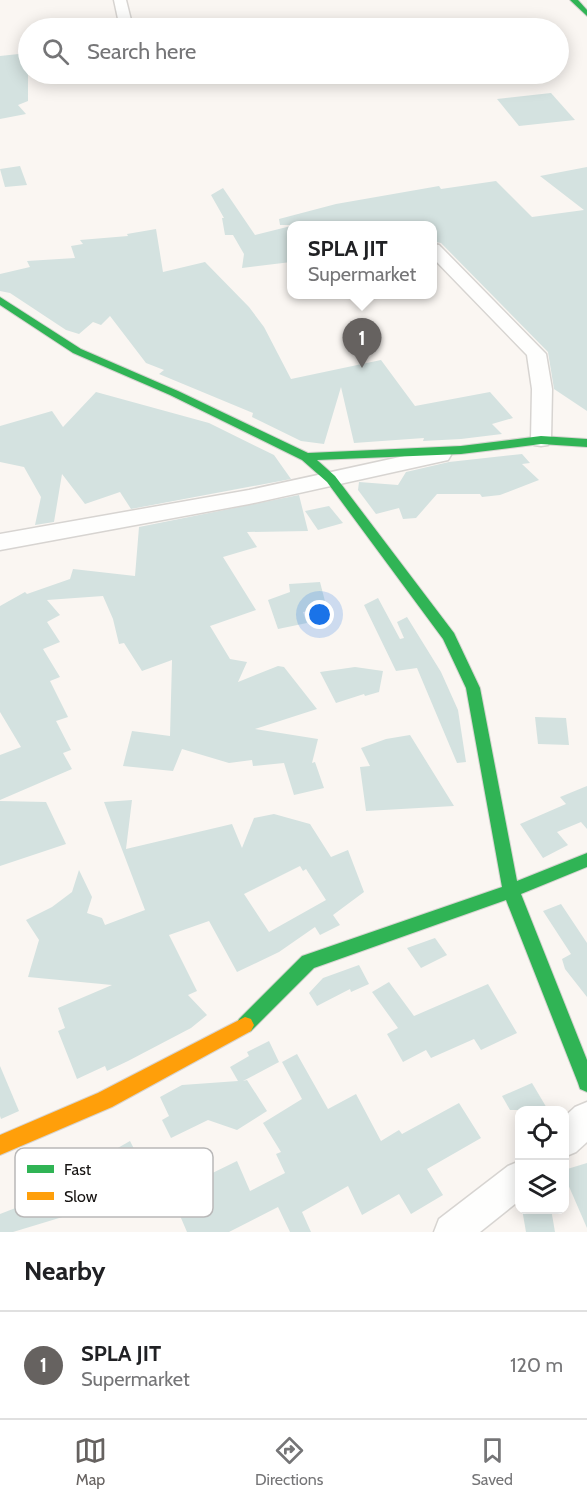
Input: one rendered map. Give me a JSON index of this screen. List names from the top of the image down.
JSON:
{
  "legend": ["Fast", "Slow"],
  "page": {
    "search": "Search here",
    "popup": ["SPLA JIT", "Supermarket"],
    "pins": "1",
    "heading": "Nearby",
    "list": [
      {
        "mark": "1",
        "name": "SPLA JIT",
        "note": "Supermarket",
        "value": "120 m"
      }
    ],
    "nav": ["Map", "Directions", "Saved"]
  }
}
